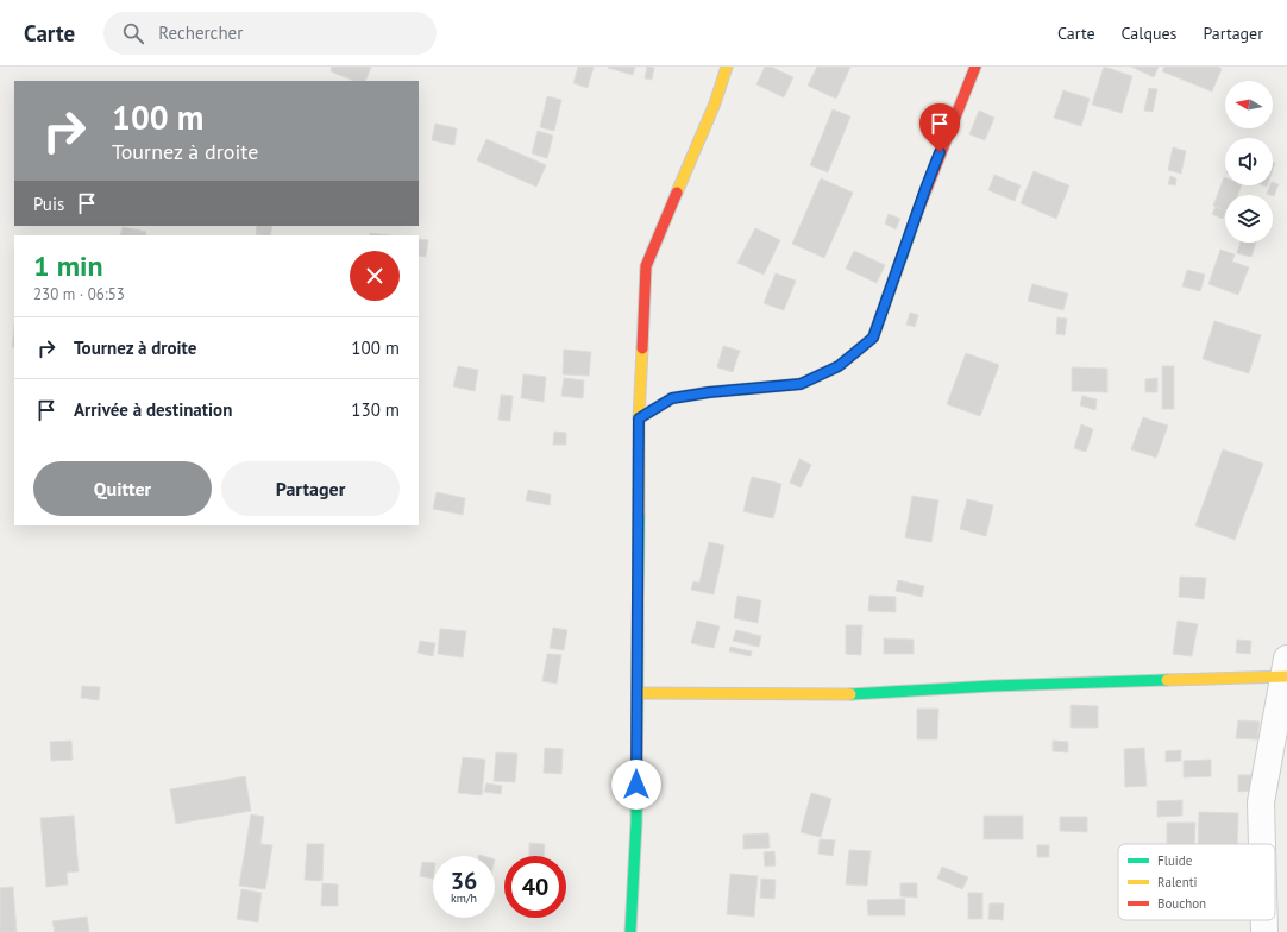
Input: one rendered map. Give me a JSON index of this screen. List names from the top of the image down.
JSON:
{
  "legend": ["Fluide", "Ralenti", "Bouchon"],
  "north": "left",
  "page": {
    "header": "Carte",
    "search": "Rechercher",
    "nav": ["Carte", "Calques", "Partager"],
    "turn": ["100 m", "Tournez à droite"],
    "then": "Puis",
    "heading": ["1 min", "230 m · 06:53"],
    "list": [
      {
        "name": "Tournez à droite",
        "value": "100 m"
      },
      {
        "name": "Arrivée à destination",
        "value": "130 m"
      }
    ],
    "buttons": ["Quitter", "Partager"],
    "speed": "36 km/h",
    "limit": "40"
  }
}
